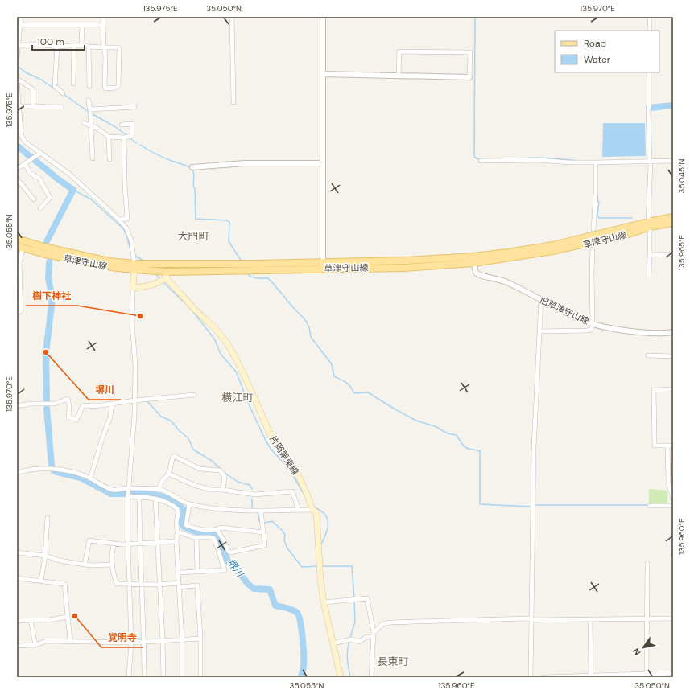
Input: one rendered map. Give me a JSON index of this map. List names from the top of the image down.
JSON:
{
  "streets": {
    "main road": ["草津守山線", "片岡栗東線"],
    "street": ["旧草津守山線"]
  },
  "crossings": [
    ["草津守山線", "旧草津守山線"]
  ],
  "districts": ["大門町", "横江町", "長束町"],
  "water": ["堺川"],
  "places": ["樹下神社", "堺川", "覚明寺"],
  "legend": ["Road", "Water"],
  "scale_bar": "100 m",
  "north": "bottom left",
  "coordinates": [
    "135.975°E",
    "35.050°N",
    "135.970°E",
    "35.045°N",
    "35.055°N",
    "135.965°E",
    "135.960°E"
  ]
}
